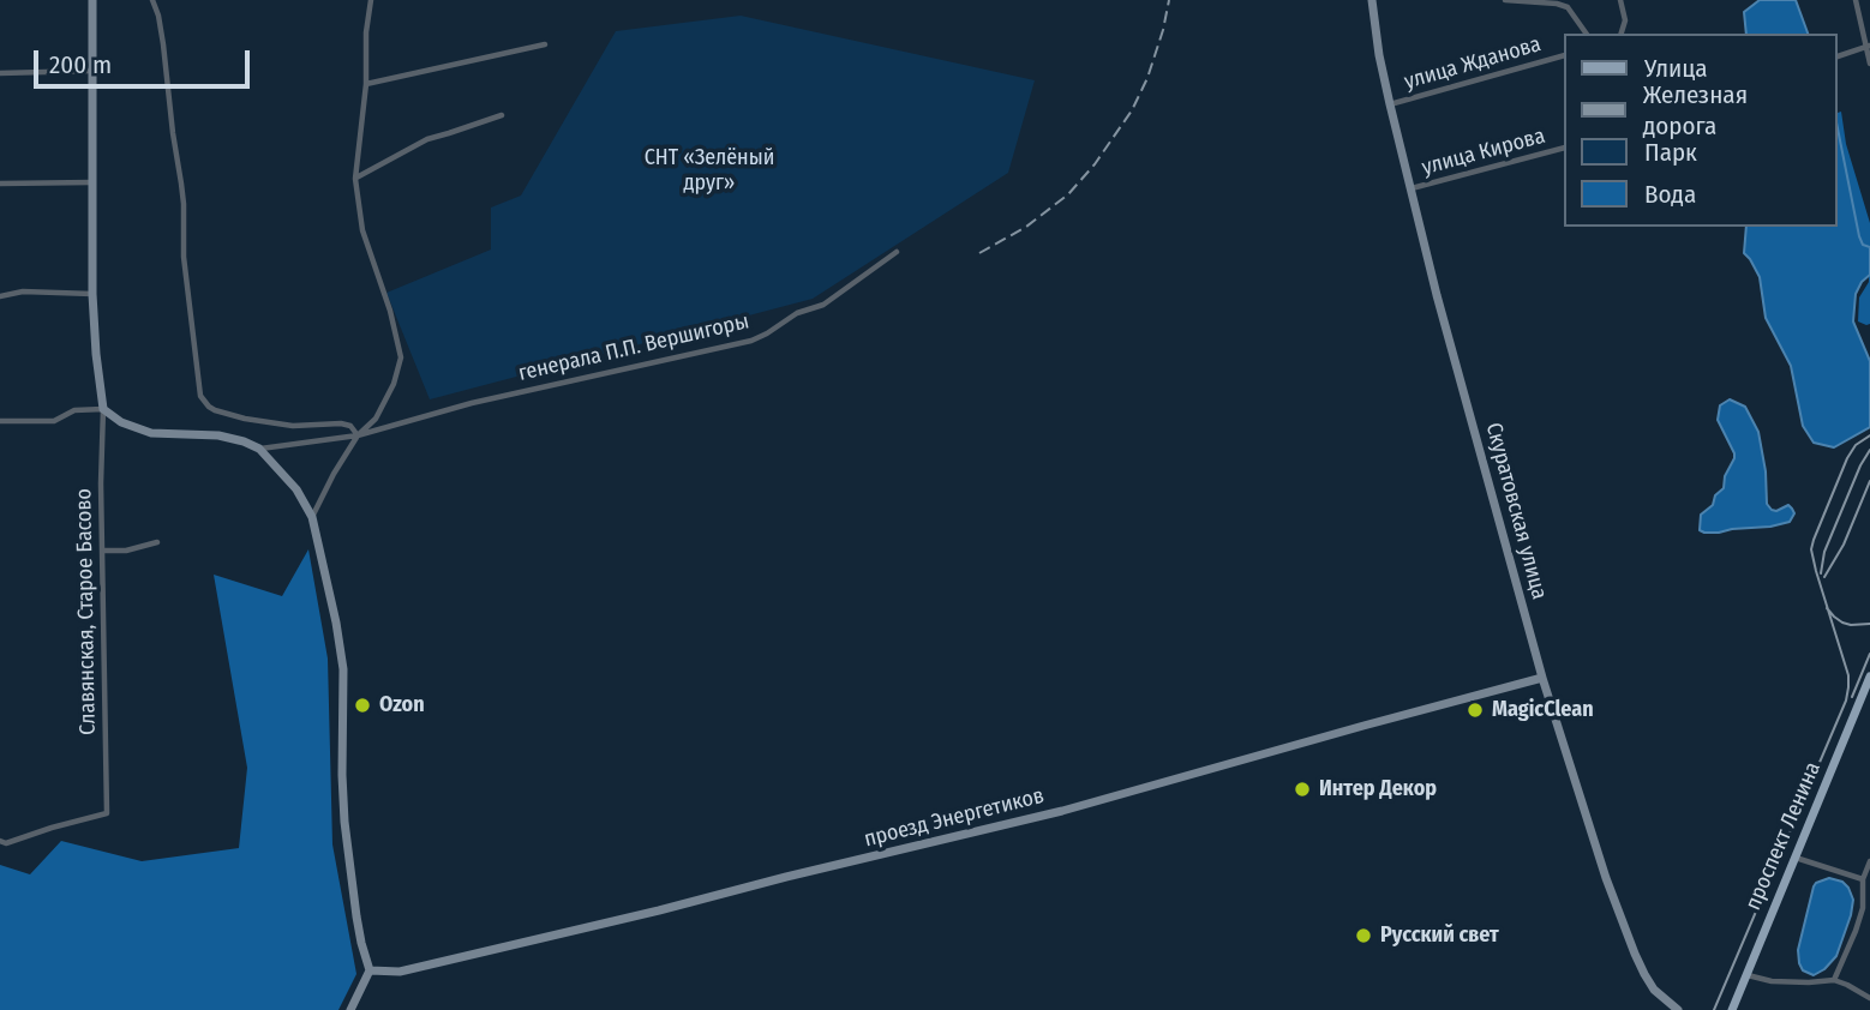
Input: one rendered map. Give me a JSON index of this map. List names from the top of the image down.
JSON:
{
  "streets": {
    "main road": ["проспект Ленина"],
    "street": [
      "улица Жданова",
      "улица Кирова",
      "генерала П.П. Вершигоры",
      "Скуратовская улица",
      "Славянская, Старое Басово",
      "проезд Энергетиков"
    ]
  },
  "crossings": [
    ["улица Жданова", "Скуратовская улица"],
    ["улица Кирова", "Скуратовская улица"],
    ["Скуратовская улица", "проезд Энергетиков"]
  ],
  "parks": ["СНТ «Зелёный друг»"],
  "places": [
    "Ozon",
    "MagicClean",
    "Интер Декор",
    "Русский свет"
  ],
  "legend": [
    "Улица",
    "Железная дорога",
    "Парк",
    "Вода"
  ],
  "scale_bar": "200 m"
}
